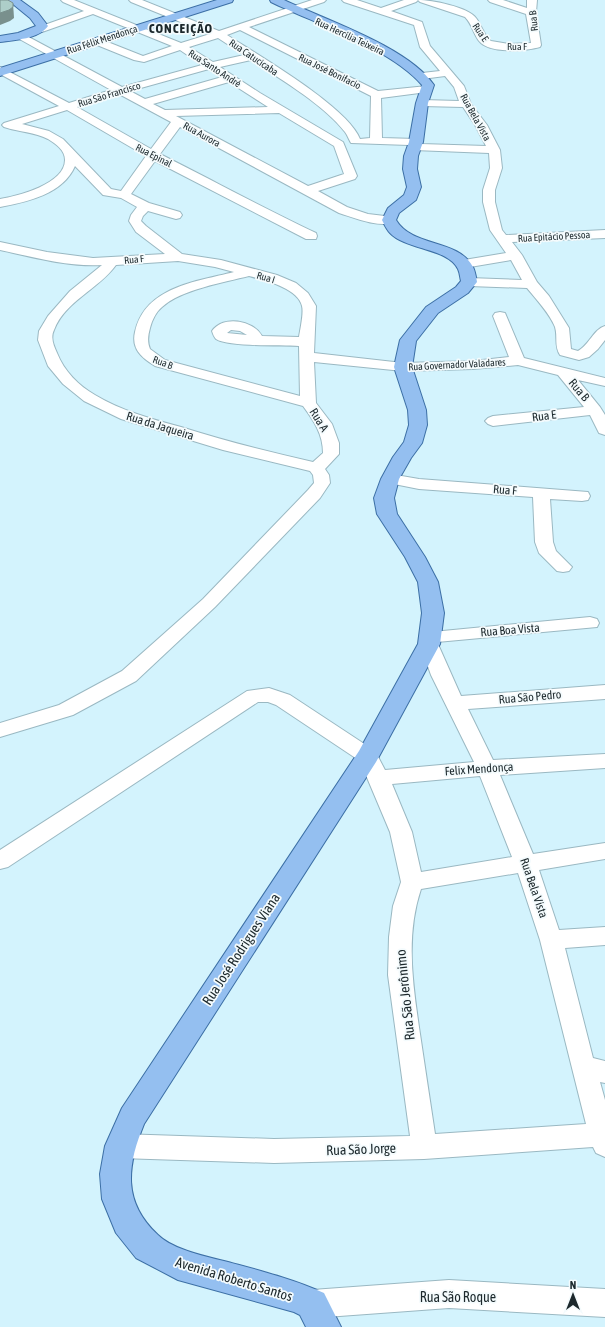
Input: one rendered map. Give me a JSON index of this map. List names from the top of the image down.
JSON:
{
  "streets": {
    "main road": [
      "Rua Hercília Teixeira",
      "Rua Félix Mendonça",
      "Rua José Rodrigues Viana",
      "Avenida Roberto Santos"
    ],
    "street": [
      "Rua B",
      "Rua E",
      "Rua F",
      "Rua Catucicaba",
      "Rua Santo André",
      "Rua José Bonifacio",
      "Rua São Francisco",
      "Rua Bela Vista",
      "Rua Aurora",
      "Rua Epinal",
      "Rua Epitácio Pessoa",
      "Rua I",
      "Rua Governador Valadares",
      "Rua A",
      "Rua da Jaqueira",
      "Rua Boa Vista",
      "Rua São Pedro",
      "Felix Mendonça",
      "Rua São Jerônimo",
      "Rua São Jorge",
      "Rua São Roque"
    ]
  },
  "crossings": [
    ["Rua B", "Rua E"],
    ["Rua B", "Rua F"],
    ["Rua B", "Rua I"],
    ["Rua B", "Rua Governador Valadares"],
    ["Rua B", "Rua A"],
    ["Rua E", "Rua F"],
    ["Rua Félix Mendonça", "Rua Catucicaba"],
    ["Rua Félix Mendonça", "Rua Santo André"],
    ["Rua Félix Mendonça", "Rua Aurora"],
    ["Rua Félix Mendonça", "Rua Epinal"],
    ["Rua F", "Rua I"],
    ["Rua F", "Rua da Jaqueira"],
    ["Rua F", "Rua José Rodrigues Viana"],
    ["Rua Catucicaba", "Rua São Francisco"],
    ["Rua Santo André", "Rua São Francisco"],
    ["Rua São Francisco", "Rua Aurora"],
    ["Rua São Francisco", "Rua Epinal"],
    ["Rua Bela Vista", "Rua Epitácio Pessoa"],
    ["Rua Bela Vista", "Rua Boa Vista"],
    ["Rua Bela Vista", "Rua São Pedro"],
    ["Rua Bela Vista", "Felix Mendonça"],
    ["Rua Bela Vista", "Rua José Rodrigues Viana"],
    ["Rua Bela Vista", "Rua São Jorge"],
    ["Rua I", "Rua Governador Valadares"],
    ["Rua I", "Rua A"],
    ["Rua Governador Valadares", "Rua A"],
    ["Rua Governador Valadares", "Rua José Rodrigues Viana"],
    ["Rua A", "Rua da Jaqueira"],
    ["Rua Boa Vista", "Rua José Rodrigues Viana"],
    ["Felix Mendonça", "Rua José Rodrigues Viana"],
    ["Rua José Rodrigues Viana", "Rua São Jorge"],
    ["Rua José Rodrigues Viana", "Avenida Roberto Santos"],
    ["Rua São Jerônimo", "Rua São Jorge"],
    ["Rua São Jorge", "Avenida Roberto Santos"],
    ["Avenida Roberto Santos", "Rua São Roque"]
  ],
  "districts": ["CONCEIÇÃO"],
  "north": "top"
}
